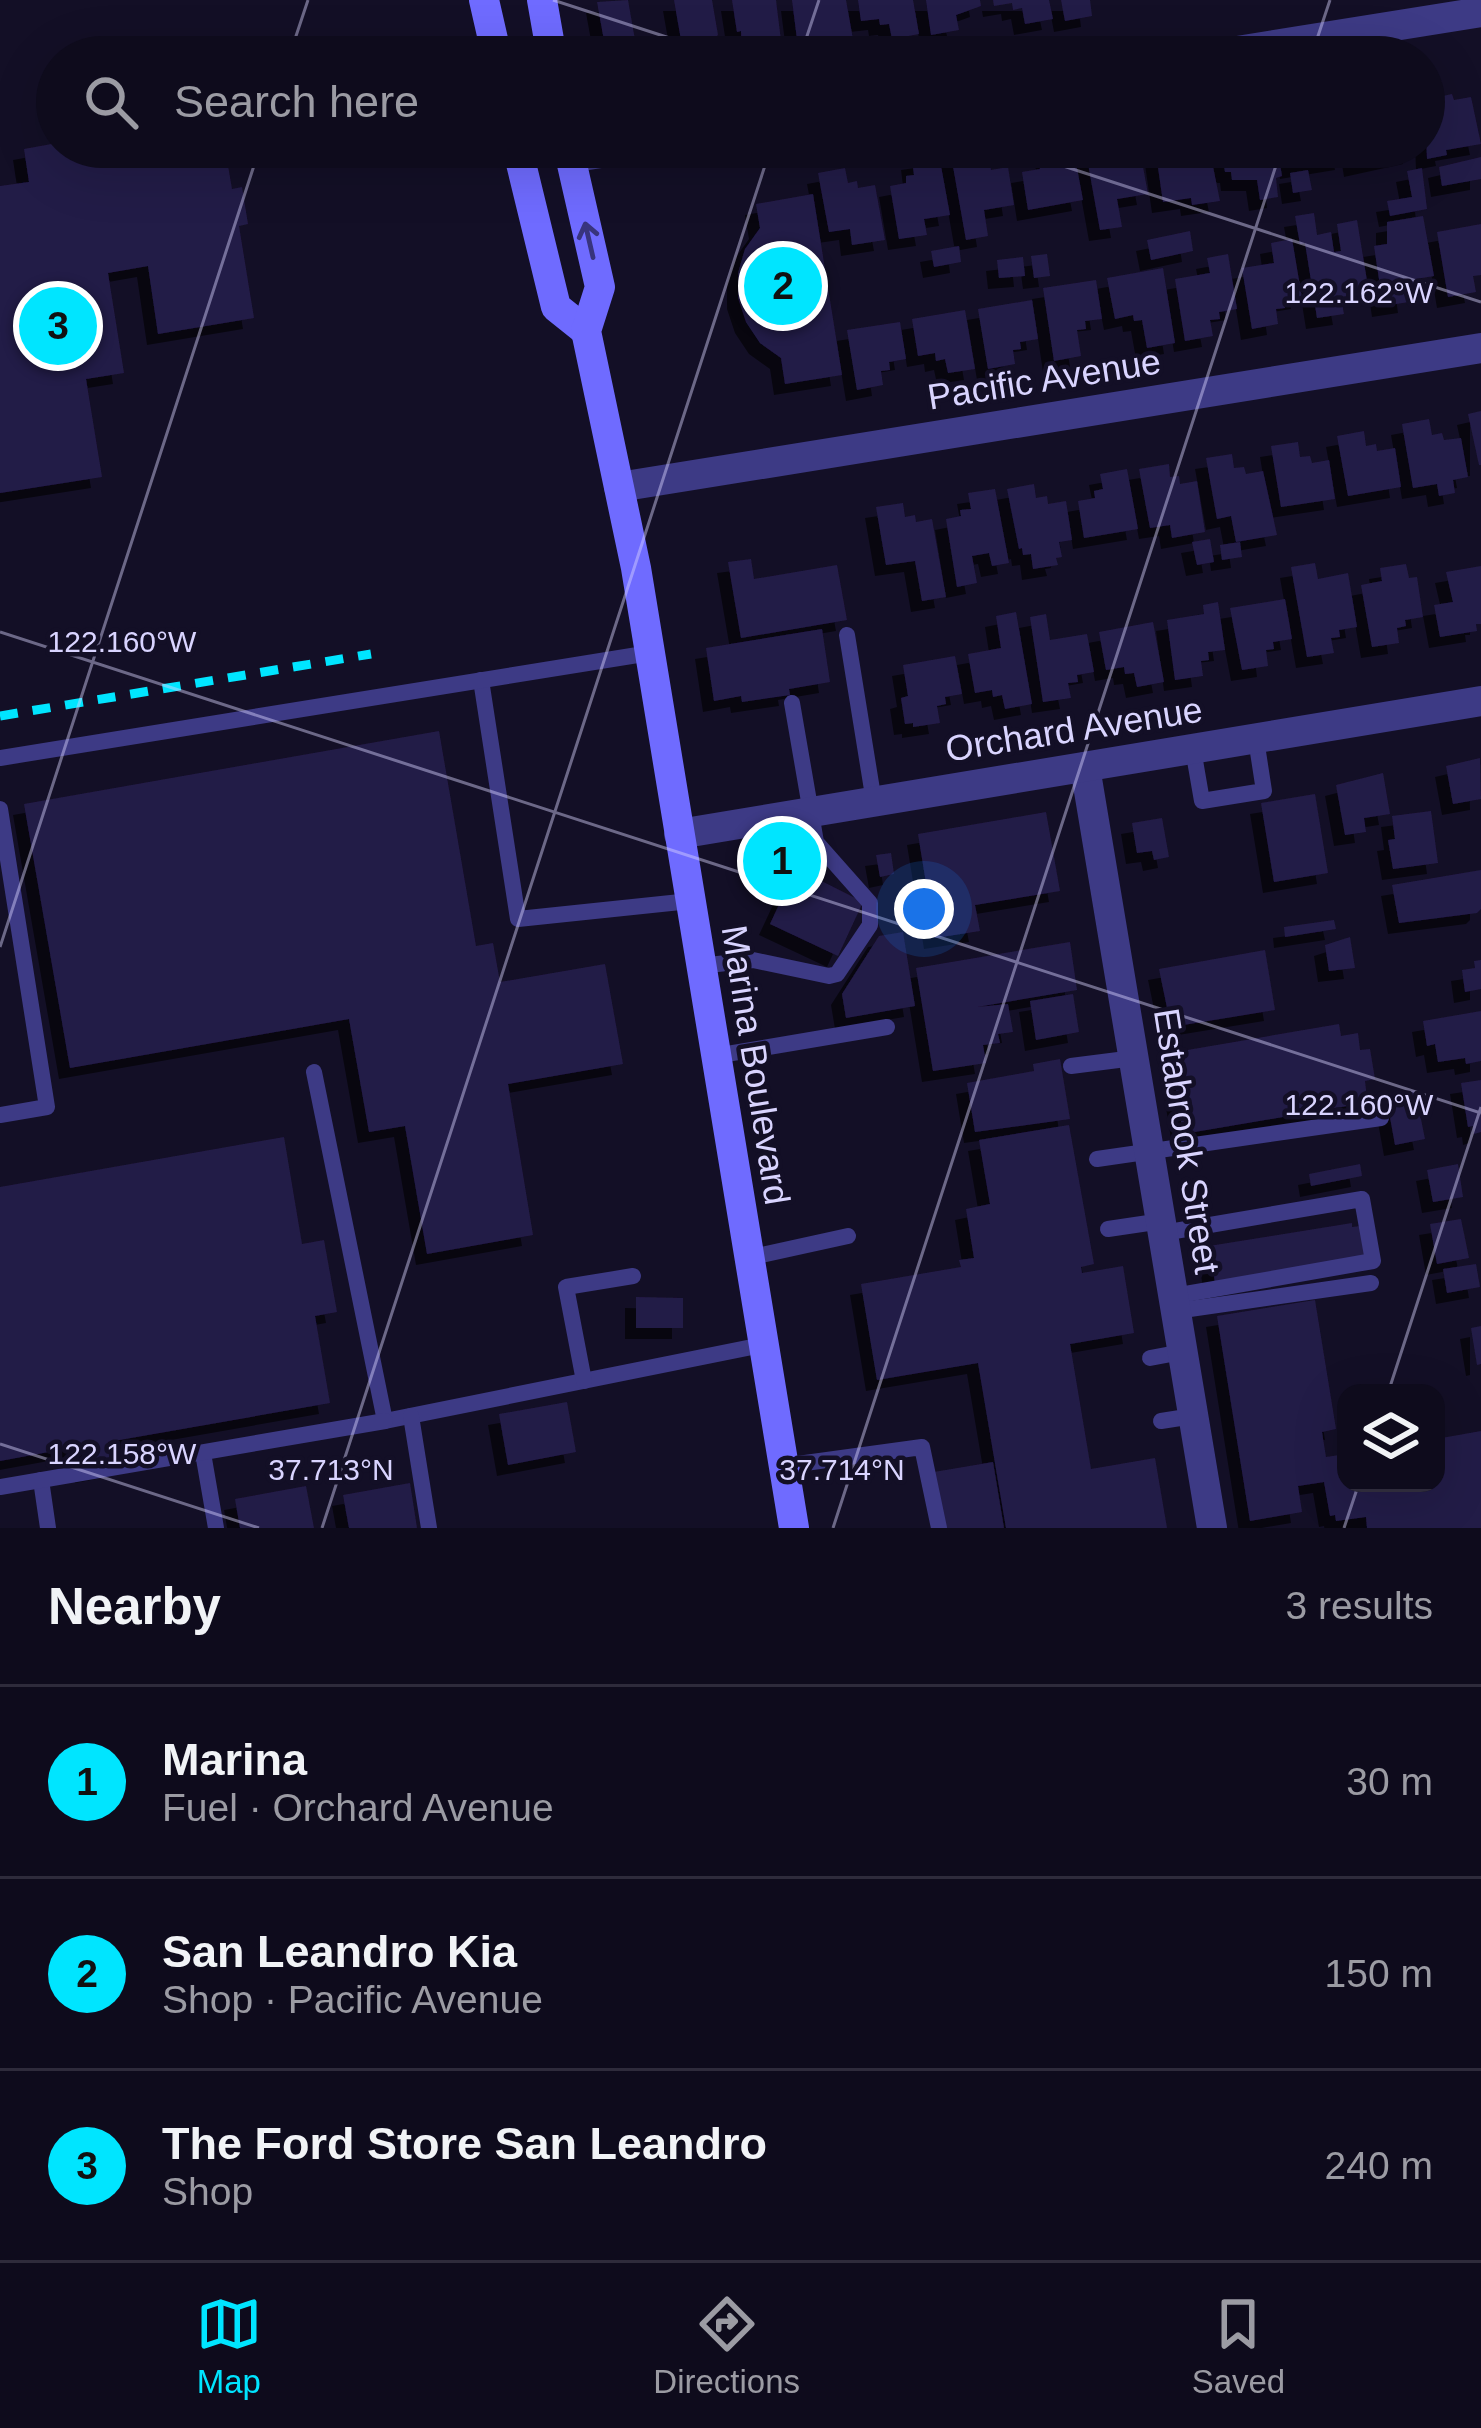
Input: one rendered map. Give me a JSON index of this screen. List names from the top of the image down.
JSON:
{
  "streets": {
    "main road": ["Marina Boulevard"],
    "street": ["Pacific Avenue", "Orchard Avenue", "Estabrook Street"]
  },
  "crossings": [
    ["Pacific Avenue", "Marina Boulevard"],
    ["Orchard Avenue", "Marina Boulevard"],
    ["Orchard Avenue", "Estabrook Street"]
  ],
  "page": {
    "search": "Search here",
    "pins": ["2", "3", "1"],
    "heading": ["Nearby", "3 results"],
    "list": [
      {
        "mark": "1",
        "name": "Marina",
        "note": "Fuel · Orchard Avenue",
        "value": "30 m"
      },
      {
        "mark": "2",
        "name": "San Leandro Kia",
        "note": "Shop · Pacific Avenue",
        "value": "150 m"
      },
      {
        "mark": "3",
        "name": "The Ford Store San Leandro",
        "note": "Shop",
        "value": "240 m"
      }
    ],
    "nav": ["Map", "Directions", "Saved"]
  },
  "coordinates": [
    "122.162°W",
    "122.160°W",
    "122.158°W",
    "37.713°N",
    "37.714°N"
  ]
}
